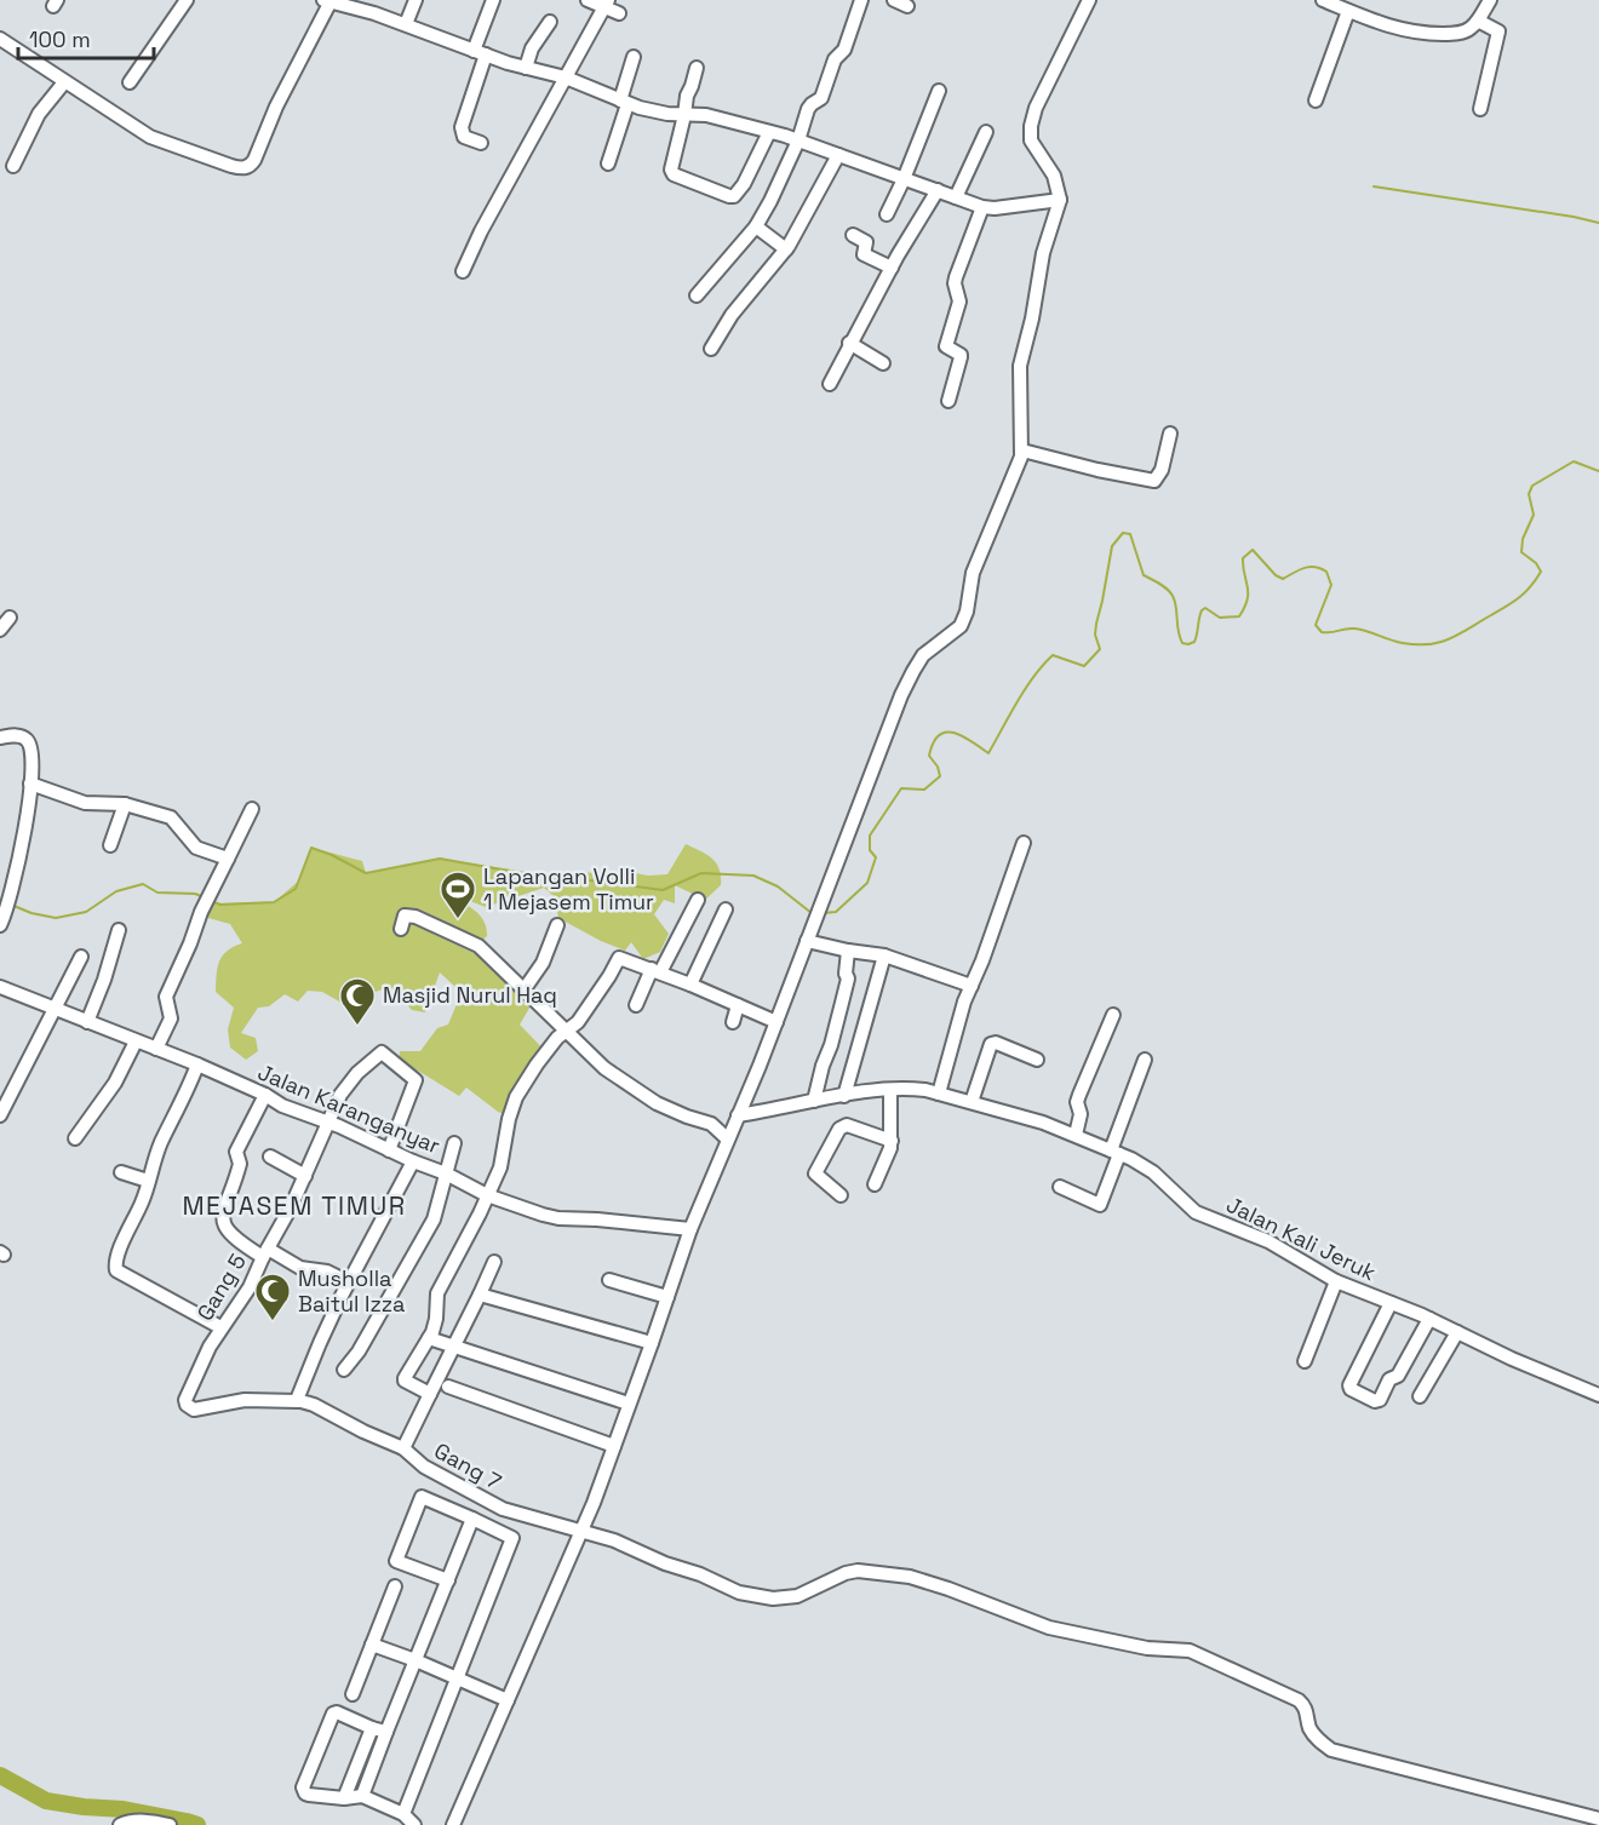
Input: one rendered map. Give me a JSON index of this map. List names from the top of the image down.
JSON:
{
  "streets": {
    "street": [
      "Jalan Karanganyar",
      "Jalan Kali Jeruk",
      "Gang 5",
      "Gang 7"
    ]
  },
  "crossings": [
    ["Jalan Karanganyar", "Gang 5"]
  ],
  "districts": ["MEJASEM TIMUR"],
  "places": {
    "sports": ["Lapangan Volli 1 Mejasem Timur"],
    "mosque": ["Masjid Nurul Haq", "Musholla Baitul Izza"]
  },
  "scale_bar": "100 m"
}
